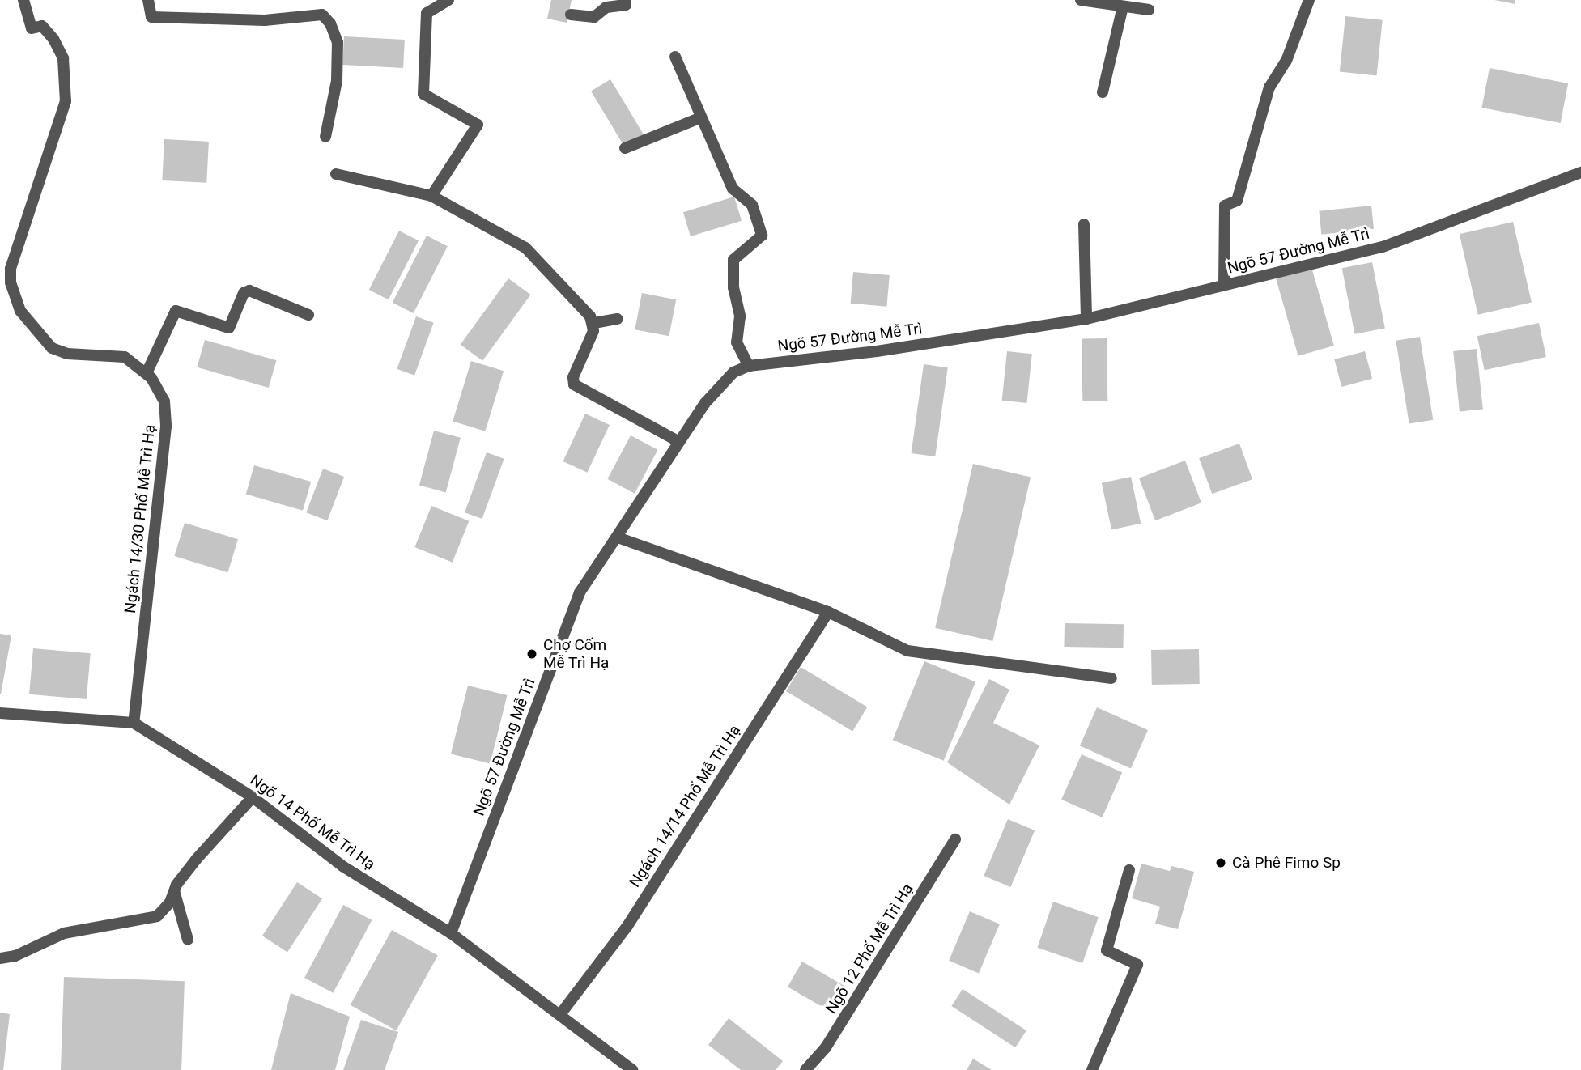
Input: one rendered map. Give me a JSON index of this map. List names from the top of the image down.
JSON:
{
  "streets": {
    "lane": [
      "Ngõ 57 Đường Mễ Trì",
      "Ngách 14/30 Phố Mễ Trì Hạ",
      "Ngách 14/14 Phố Mễ Trì Hạ",
      "Ngõ 14 Phố Mễ Trì Hạ",
      "Ngõ 12 Phố Mễ Trì Hạ"
    ]
  },
  "crossings": [
    ["Ngõ 57 Đường Mễ Trì", "Ngõ 14 Phố Mễ Trì Hạ"],
    ["Ngách 14/30 Phố Mễ Trì Hạ", "Ngõ 14 Phố Mễ Trì Hạ"],
    ["Ngách 14/14 Phố Mễ Trì Hạ", "Ngõ 14 Phố Mễ Trì Hạ"]
  ],
  "places": ["Chợ Cốm Mễ Trì Hạ", "Cà Phê Fimo Sp"]
}
